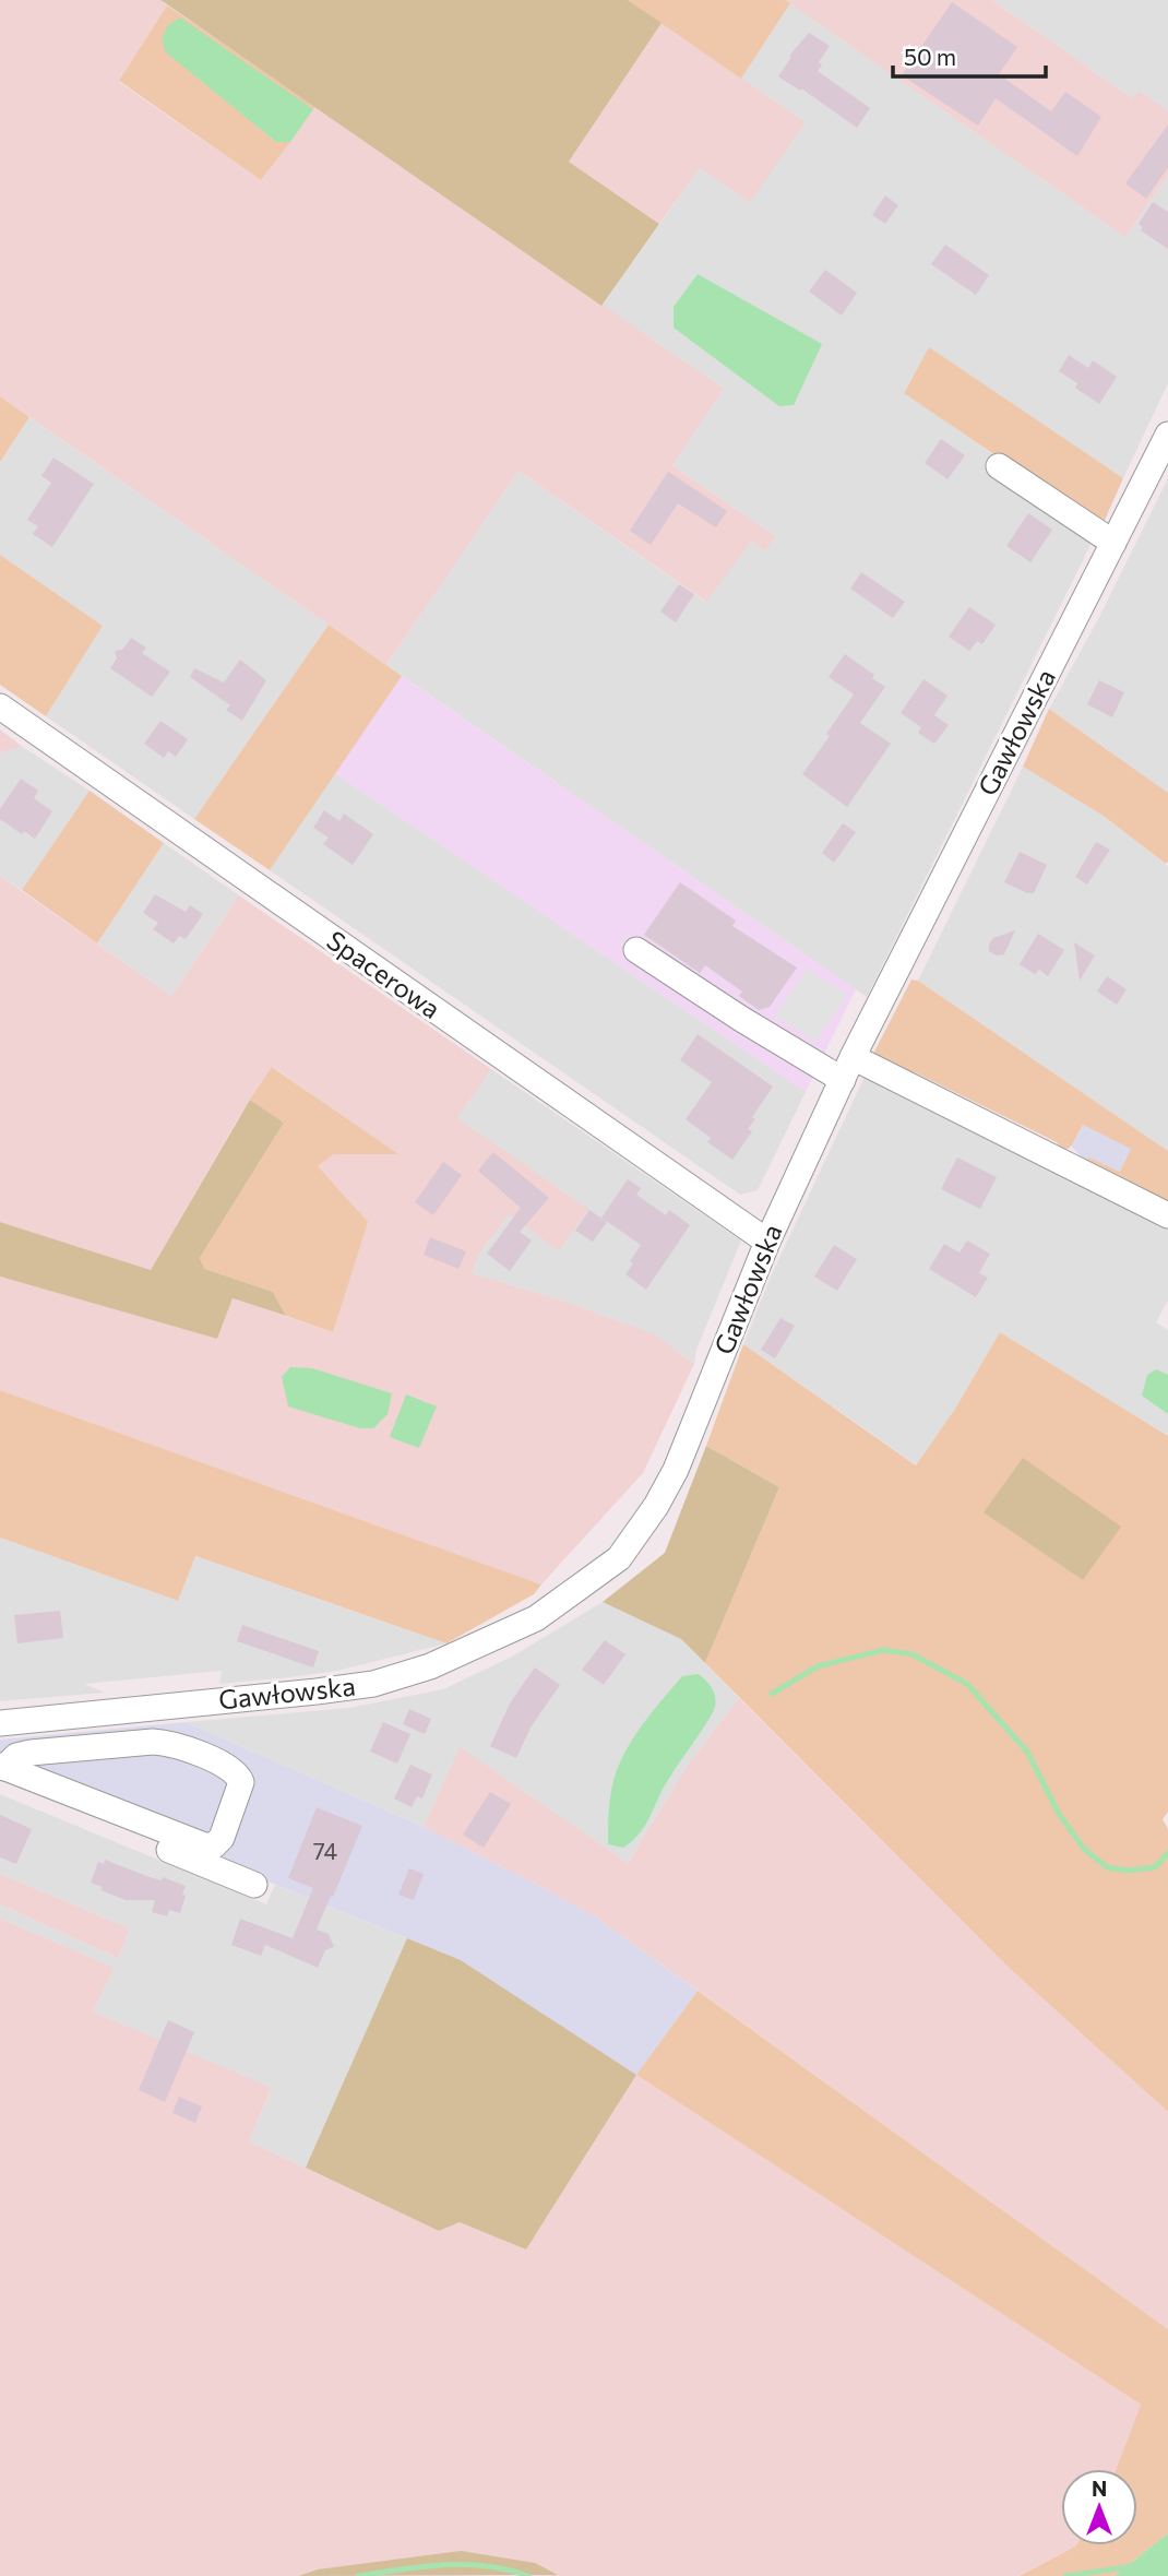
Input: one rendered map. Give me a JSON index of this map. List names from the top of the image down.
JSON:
{
  "streets": {
    "street": ["Gawłowska", "Spacerowa"]
  },
  "crossings": [
    ["Gawłowska", "Spacerowa"]
  ],
  "house_numbers": ["74"],
  "scale_bar": "50 m",
  "north": "top"
}
